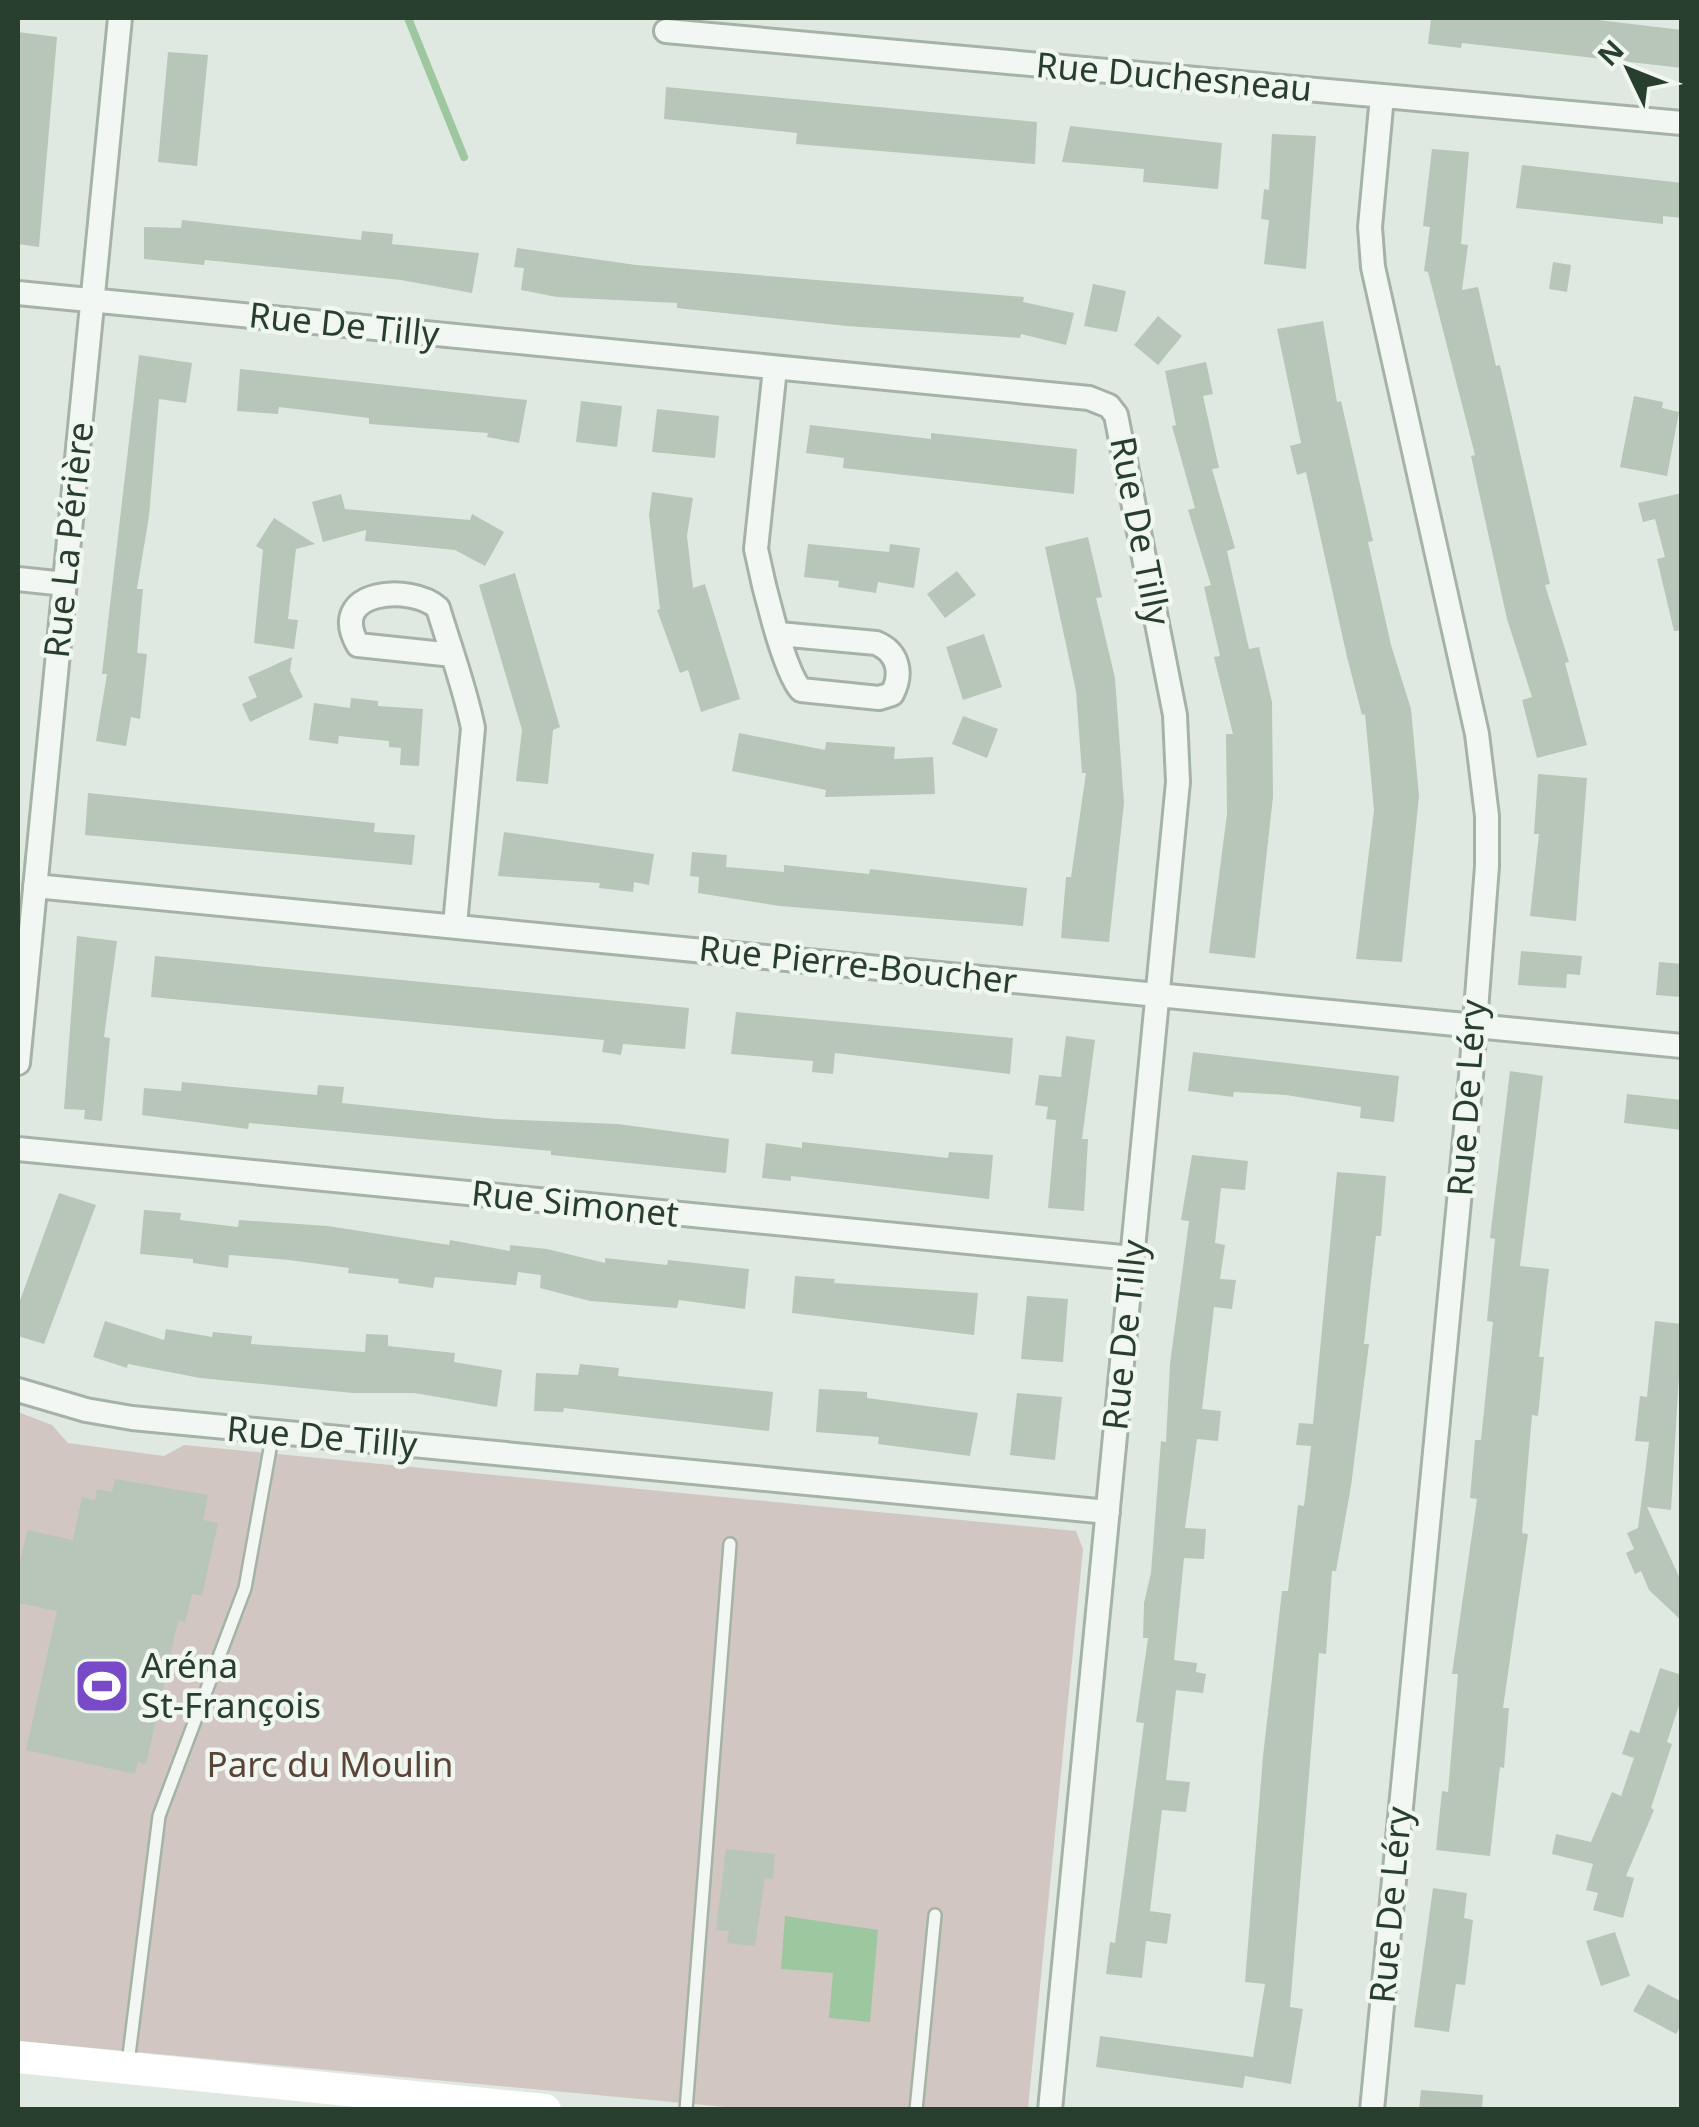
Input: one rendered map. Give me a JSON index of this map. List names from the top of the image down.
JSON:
{
  "streets": {
    "street": [
      "Rue Duchesneau",
      "Rue De Tilly",
      "Rue La Périère",
      "Rue Pierre-Boucher",
      "Rue De Léry",
      "Rue Simonet"
    ]
  },
  "crossings": [
    ["Rue Duchesneau", "Rue De Léry"],
    ["Rue De Tilly", "Rue La Périère"],
    ["Rue De Tilly", "Rue Pierre-Boucher"],
    ["Rue De Tilly", "Rue Simonet"],
    ["Rue La Périère", "Rue Pierre-Boucher"],
    ["Rue Pierre-Boucher", "Rue De Léry"]
  ],
  "parks": ["Parc du Moulin"],
  "places": {
    "sports": ["Aréna St-François"]
  },
  "north": "top left"
}
